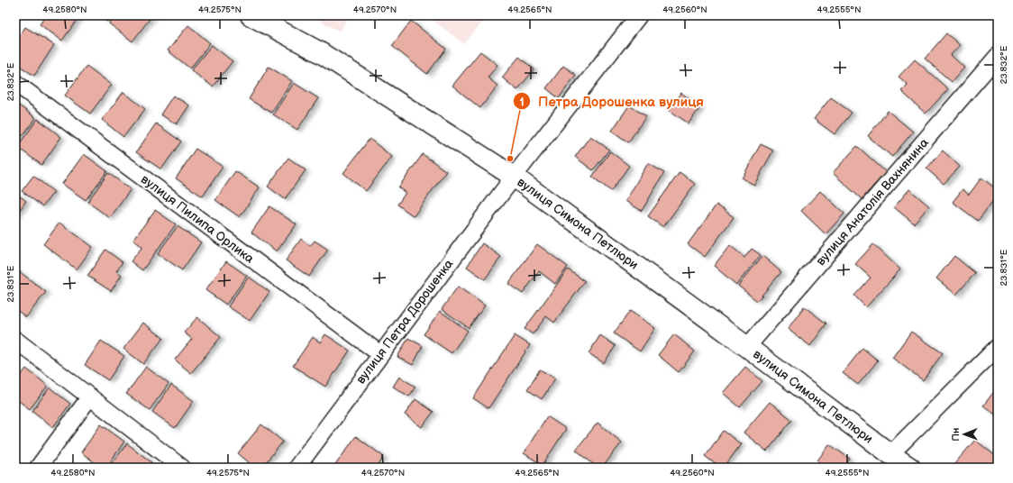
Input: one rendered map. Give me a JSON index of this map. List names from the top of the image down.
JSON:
{
  "streets": {
    "main road": ["вулиця Симона Петлюри"],
    "street": ["вулиця Анатолія Вахнянина", "вулиця Пилипа Орлика", "вулиця Петра Дорошенка"]
  },
  "crossings": [
    ["вулиця Анатолія Вахнянина", "вулиця Симона Петлюри"],
    ["вулиця Пилипа Орлика", "вулиця Петра Дорошенка"],
    ["вулиця Симона Петлюри", "вулиця Петра Дорошенка"]
  ],
  "places": ["Петра Дорошенка вулиця"],
  "north": "left",
  "coordinates": [
    "49.2580°N",
    "49.2575°N",
    "49.2570°N",
    "49.2565°N",
    "49.2560°N",
    "49.2555°N",
    "23.832°E",
    "23.831°E"
  ]
}
